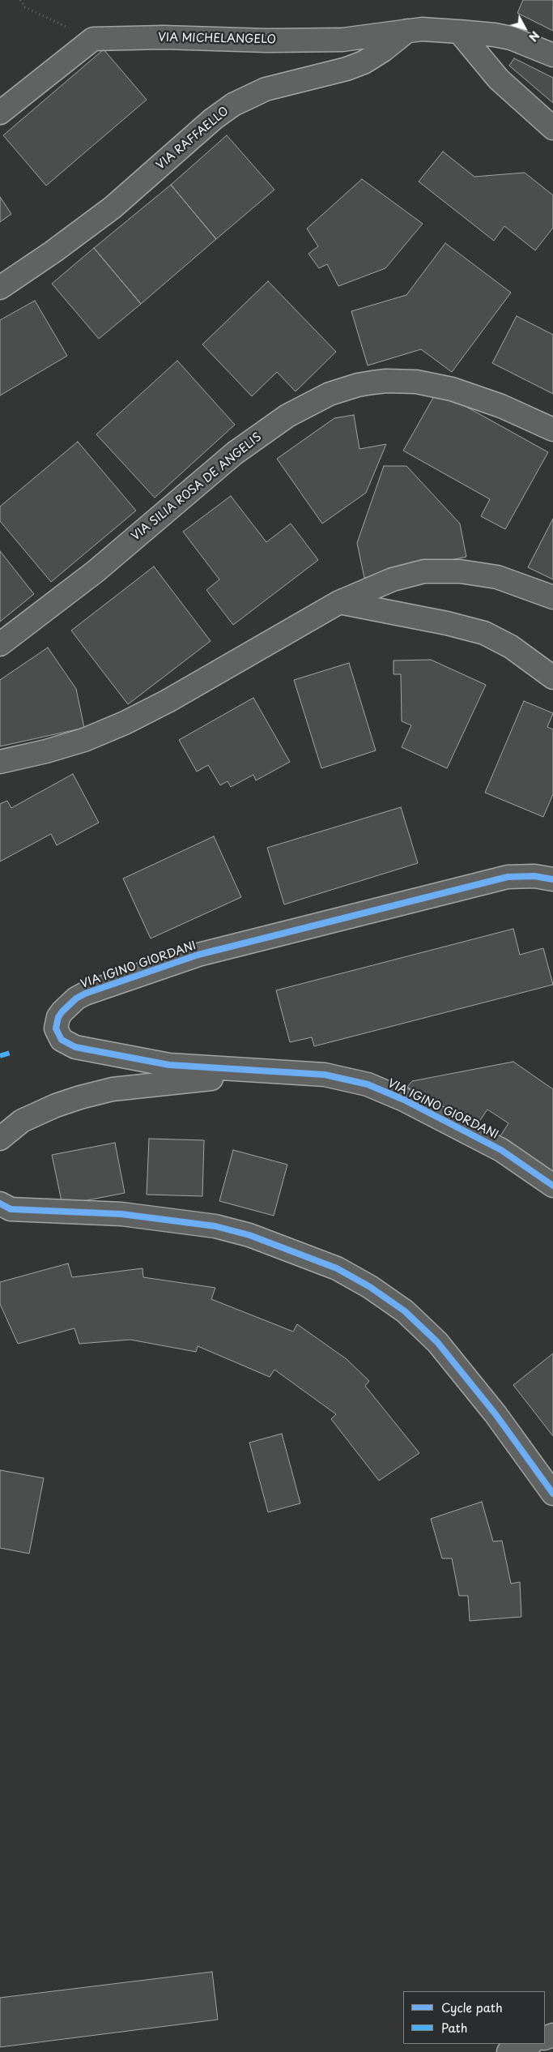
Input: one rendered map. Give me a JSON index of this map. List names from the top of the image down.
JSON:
{
  "streets": {
    "street": [
      "VIA MICHELANGELO",
      "VIA RAFFAELLO",
      "VIA SILIA ROSA DE ANGELIS",
      "VIA IGINO GIORDANI"
    ]
  },
  "crossings": [
    ["VIA MICHELANGELO", "VIA RAFFAELLO"]
  ],
  "legend": ["Cycle path", "Path"],
  "north": "bottom right"
}
